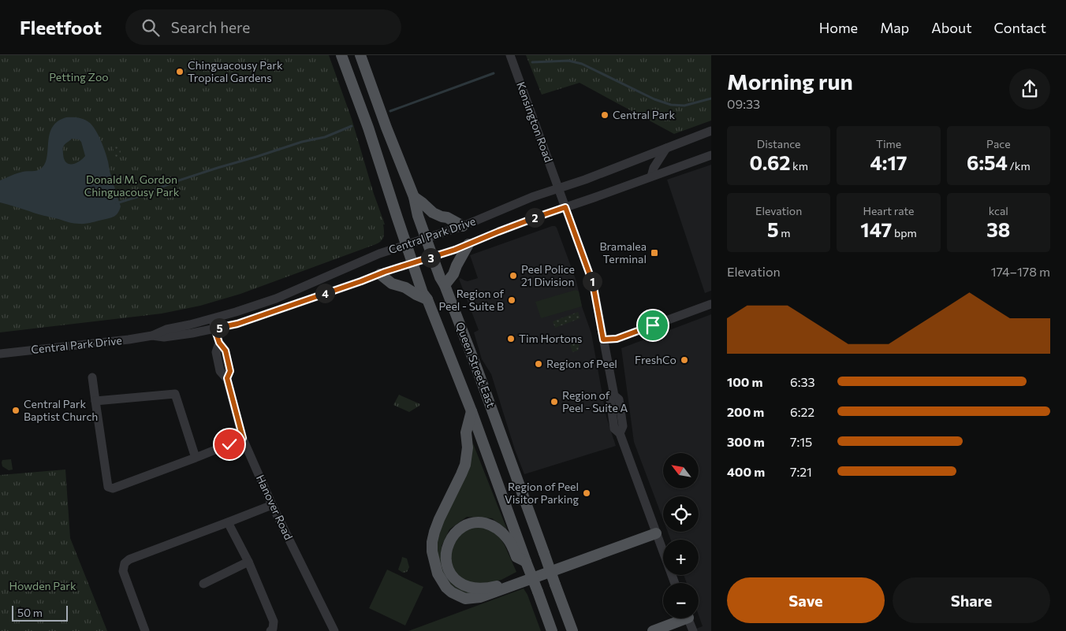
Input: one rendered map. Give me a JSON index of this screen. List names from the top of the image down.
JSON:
{
  "streets": {
    "main road": ["Queen Street East"],
    "street": ["Kensington Road", "Central Park Drive", "Hanover Road"]
  },
  "crossings": [
    ["Kensington Road", "Central Park Drive"],
    ["Central Park Drive", "Queen Street East"],
    ["Central Park Drive", "Hanover Road"]
  ],
  "parks": ["Petting Zoo", "Donald M. Gordon Chinguacousy Park", "Howden Park"],
  "places": {
    "other": [
      "Chinguacousy Park Tropical Gardens",
      "Central Park",
      "Peel Police 21 Division",
      "Region of Peel - Suite B",
      "Tim Hortons",
      "FreshCo",
      "Region of Peel",
      "Region of Peel - Suite A",
      "Central Park Baptist Church",
      "Region of Peel Visitor Parking"
    ],
    "transit": ["Bramalea Terminal"]
  },
  "scale_bar": "50 m",
  "north": "top left",
  "page": {
    "header": "Fleetfoot",
    "search": "Search here",
    "nav": [
      "Home",
      "Map",
      "About",
      "Contact"
    ],
    "heading": ["Morning run", "09:33"],
    "stats": [
      ["Distance", "0.62 km"],
      ["Time", "4:17"],
      ["Pace", "6:54 /km"],
      ["Elevation", "5 m"],
      ["Heart rate", "147 bpm"],
      ["kcal", "38"]
    ],
    "pins": [
      "2",
      "3",
      "1",
      "4",
      "5"
    ],
    "chart": ["Elevation", "174–178 m"],
    "list": [
      {
        "name": "100 m",
        "note": "6:33"
      },
      {
        "name": "200 m",
        "note": "6:22"
      },
      {
        "name": "300 m",
        "note": "7:15"
      },
      {
        "name": "400 m",
        "note": "7:21"
      }
    ],
    "map_buttons": ["+", "−"],
    "buttons": ["Save", "Share"],
    "scale": "50 m"
  }
}
